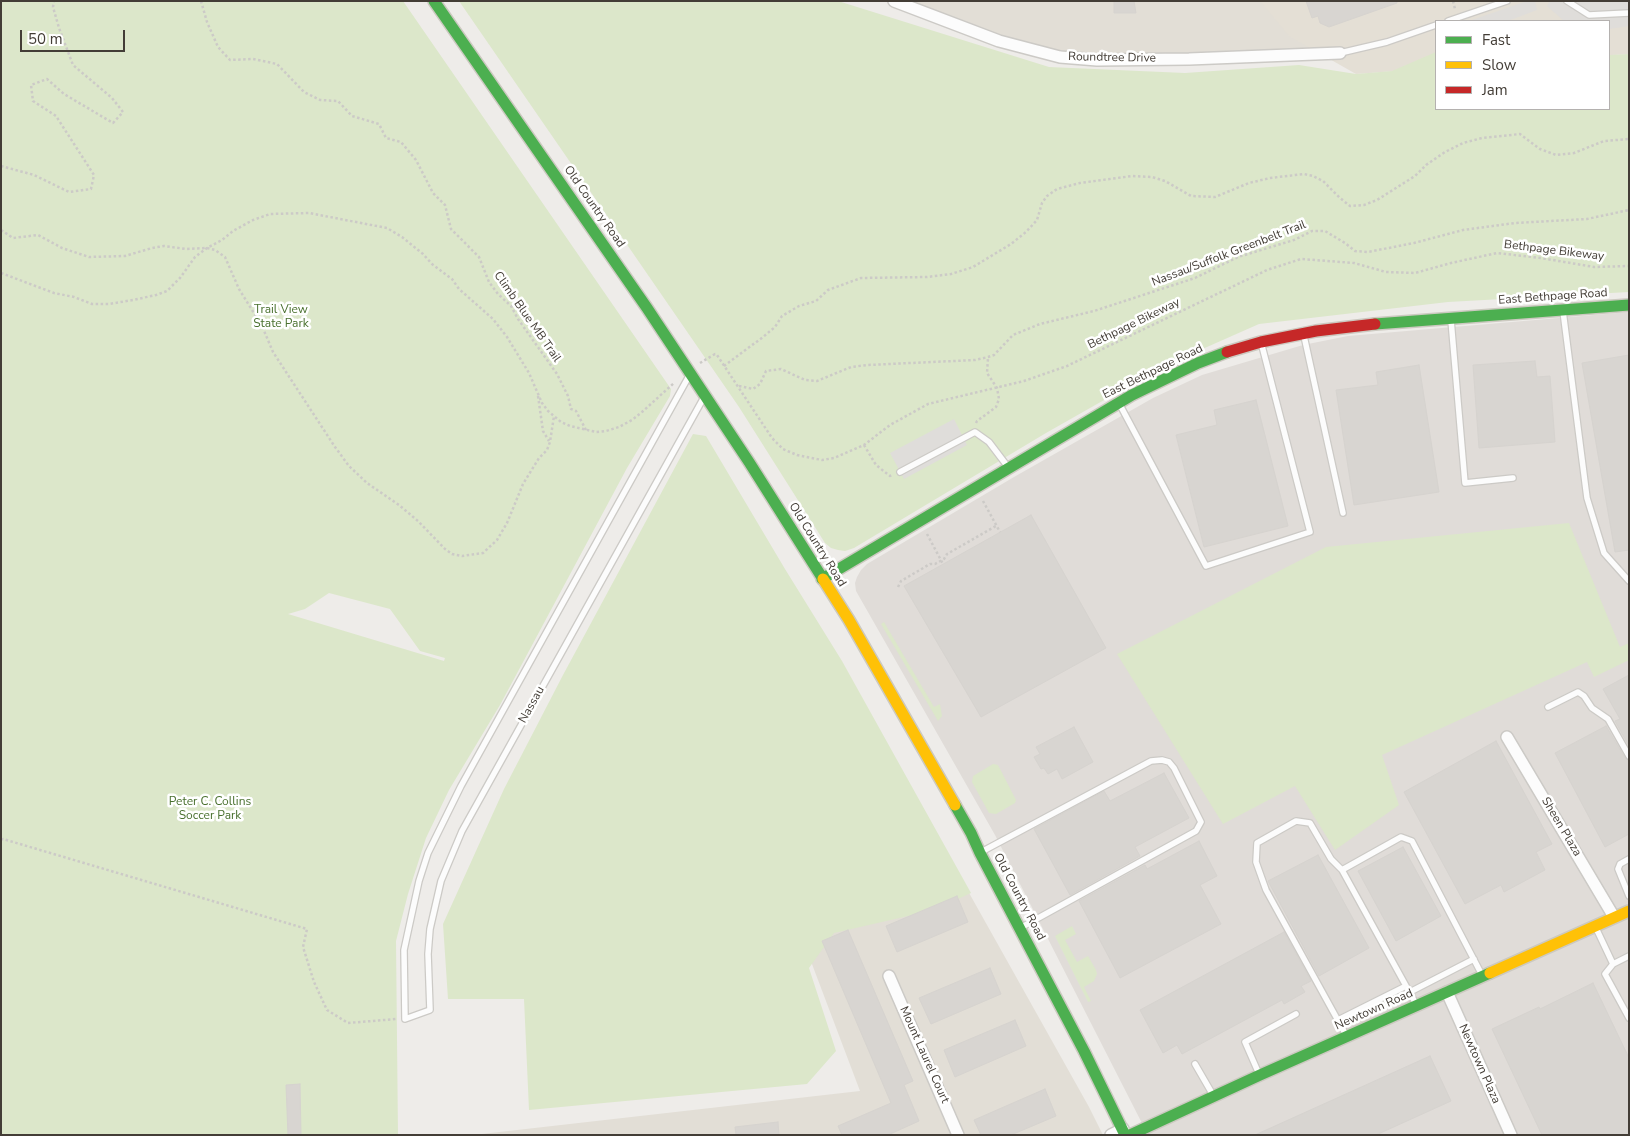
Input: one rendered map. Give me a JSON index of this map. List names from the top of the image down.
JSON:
{
  "streets": {
    "street": [
      "Roundtree Drive",
      "Old Country Road",
      "East Bethpage Road",
      "Sheen Plaza",
      "Newtown Road",
      "Mount Laurel Court",
      "Newtown Plaza"
    ],
    "lane": ["Nassau"],
    "path": ["Bethpage Bikeway", "Nassau/Suffolk Greenbelt Trail", "Climb Blue MB Trail"]
  },
  "crossings": [
    ["Old Country Road", "East Bethpage Road"],
    ["Old Country Road", "Nassau"],
    ["Old Country Road", "Newtown Road"],
    ["Sheen Plaza", "Newtown Road"],
    ["Newtown Road", "Newtown Plaza"]
  ],
  "parks": ["Trail View State Park", "Peter C. Collins Soccer Park"],
  "legend": ["Fast", "Slow", "Jam"],
  "scale_bar": "50 m"
}
